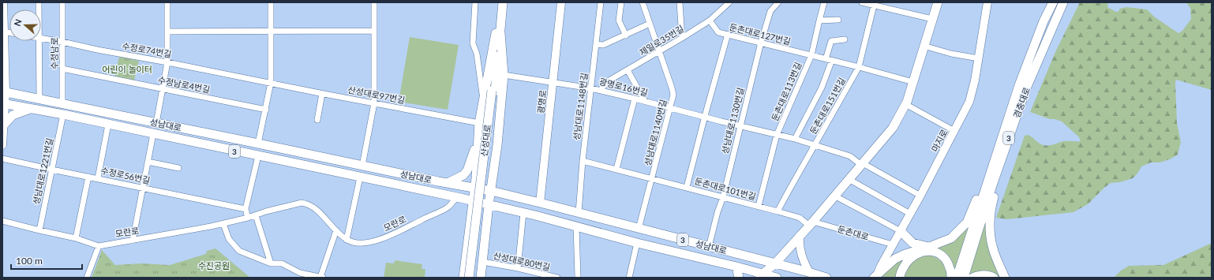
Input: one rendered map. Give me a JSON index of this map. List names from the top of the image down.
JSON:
{
  "streets": {
    "main road": [
      "광명로",
      "경충대로",
      "성남대로",
      "3",
      "산성대로",
      "마지로"
    ],
    "street": [
      "둔촌대로127번길",
      "제일로35번길",
      "수정로74번길",
      "수정남로",
      "수정남로4번길",
      "광명로16번길",
      "둔촌대로113번길",
      "산성대로97번길",
      "둔촌대로151번길",
      "성남대로1148번길",
      "성남대로1130번길",
      "성남대로1140번길",
      "성남대로1221번길",
      "수정로56번길",
      "둔촌대로101번길",
      "모란로",
      "둔촌대로",
      "산성대로80번길"
    ]
  },
  "crossings": [
    ["둔촌대로127번길", "제일로35번길"],
    ["둔촌대로127번길", "둔촌대로113번길"],
    ["둔촌대로127번길", "둔촌대로151번길"],
    ["둔촌대로127번길", "성남대로1130번길"],
    ["제일로35번길", "광명로16번길"],
    ["제일로35번길", "성남대로1140번길"],
    ["수정로74번길", "수정남로"],
    ["수정로74번길", "산성대로97번길"],
    ["수정남로", "수정남로4번길"],
    ["수정남로", "성남대로"],
    ["광명로16번길", "둔촌대로113번길"],
    ["광명로16번길", "광명로"],
    ["광명로16번길", "성남대로1148번길"],
    ["광명로16번길", "성남대로1140번길"],
    ["둔촌대로113번길", "둔촌대로151번길"],
    ["둔촌대로113번길", "성남대로1130번길"],
    ["둔촌대로113번길", "성남대로1140번길"],
    ["둔촌대로113번길", "둔촌대로101번길"],
    ["광명로", "성남대로"],
    ["둔촌대로151번길", "둔촌대로101번길"],
    ["성남대로1148번길", "성남대로"],
    ["성남대로1148번길", "둔촌대로101번길"],
    ["성남대로1130번길", "성남대로"],
    ["성남대로1130번길", "둔촌대로101번길"],
    ["성남대로", "성남대로1140번길"],
    ["성남대로", "성남대로1221번길"],
    ["성남대로", "모란로"],
    ["성남대로1140번길", "둔촌대로101번길"],
    ["마지로", "둔촌대로"],
    ["성남대로1221번길", "수정로56번길"],
    ["성남대로1221번길", "모란로"],
    ["둔촌대로101번길", "둔촌대로"]
  ],
  "parks": ["어린이 놀이터", "수진공원"],
  "scale_bar": "100 m",
  "north": "left"
}
